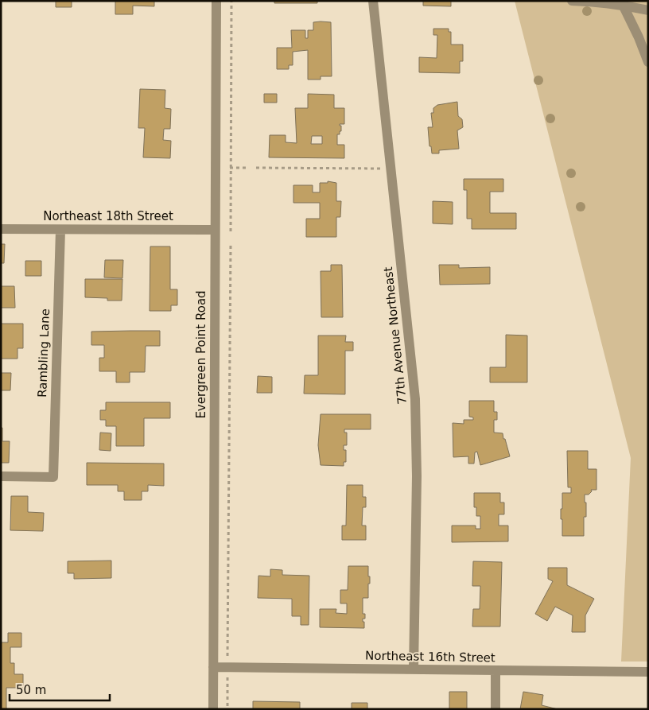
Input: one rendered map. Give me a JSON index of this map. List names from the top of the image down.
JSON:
{
  "streets": {
    "street": [
      "Northeast 18th Street",
      "77th Avenue Northeast",
      "Rambling Lane",
      "Evergreen Point Road",
      "Northeast 16th Street"
    ]
  },
  "crossings": [
    ["Northeast 18th Street", "Rambling Lane"],
    ["Northeast 18th Street", "Evergreen Point Road"],
    ["77th Avenue Northeast", "Northeast 16th Street"],
    ["Evergreen Point Road", "Northeast 16th Street"]
  ],
  "scale_bar": "50 m"
}
